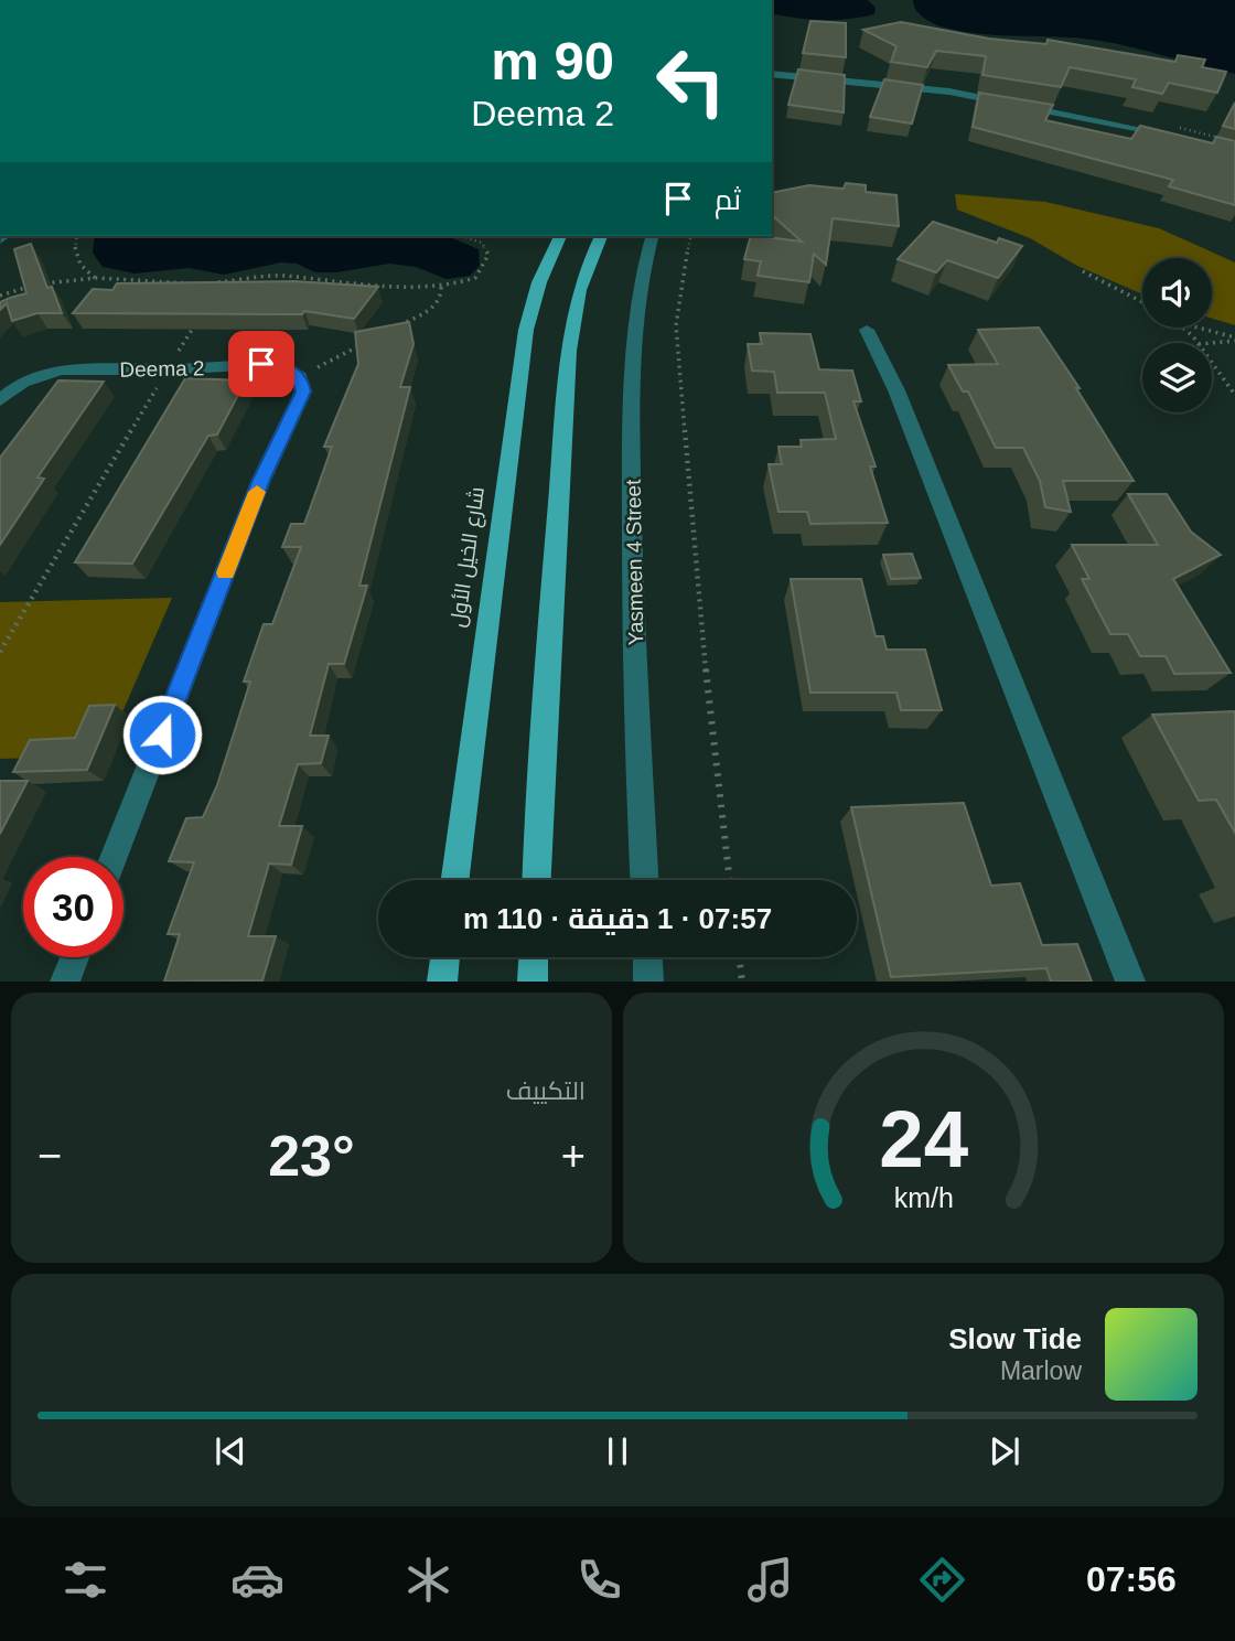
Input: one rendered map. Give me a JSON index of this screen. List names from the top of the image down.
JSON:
{
  "streets": {
    "main road": ["شارع الخيل الأول"],
    "street": ["Deema 2", "Yasmeen 4 Street"]
  },
  "page": {
    "turn": ["90 m", "Deema 2"],
    "then": "ثم",
    "limit": "30",
    "trip": "07:57 · 1 دقيقة · 110 m",
    "tile": "التكييف",
    "heat": ["−", "23°", "+"],
    "song": ["Slow Tide", "Marlow"],
    "tabs": "07:56",
    "gauge": ["24", "km/h"]
  }
}
